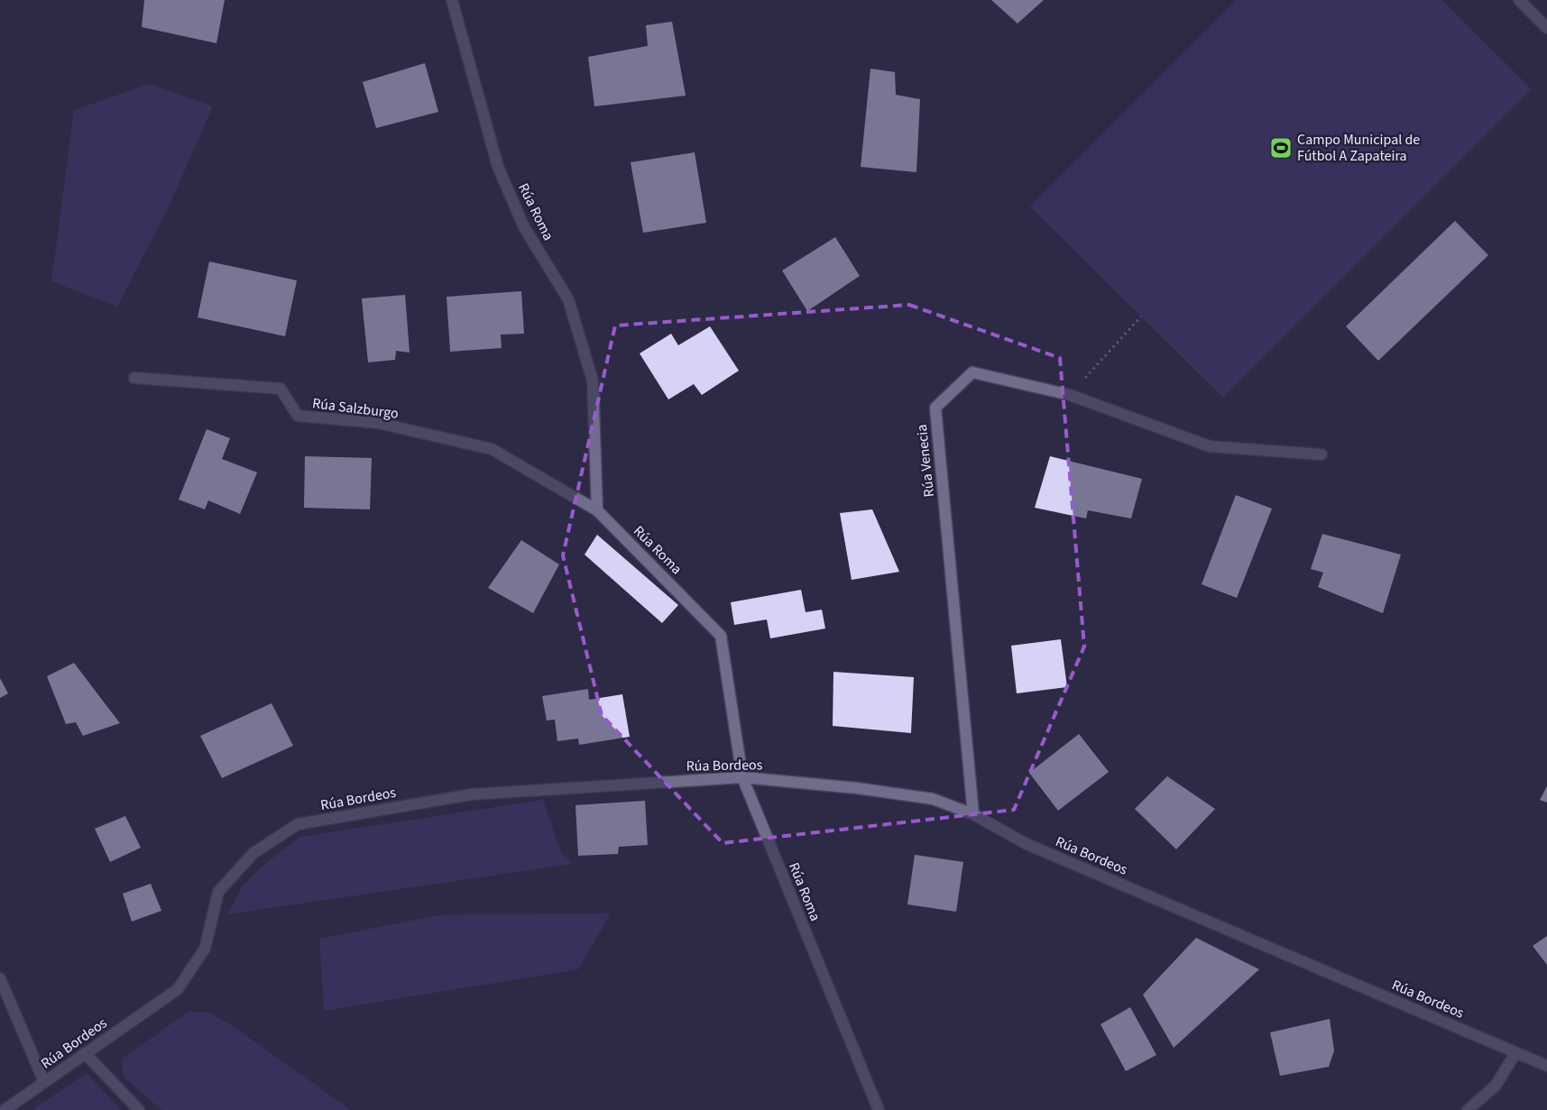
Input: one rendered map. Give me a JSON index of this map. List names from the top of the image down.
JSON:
{
  "streets": {
    "street": [
      "Rúa Roma",
      "Rúa Salzburgo",
      "Rúa Venecia",
      "Rúa Bordeos"
    ]
  },
  "crossings": [
    ["Rúa Roma", "Rúa Salzburgo"],
    ["Rúa Roma", "Rúa Bordeos"],
    ["Rúa Venecia", "Rúa Bordeos"]
  ],
  "places": {
    "sports": ["Campo Municipal de Fútbol A Zapateira"]
  }
}
